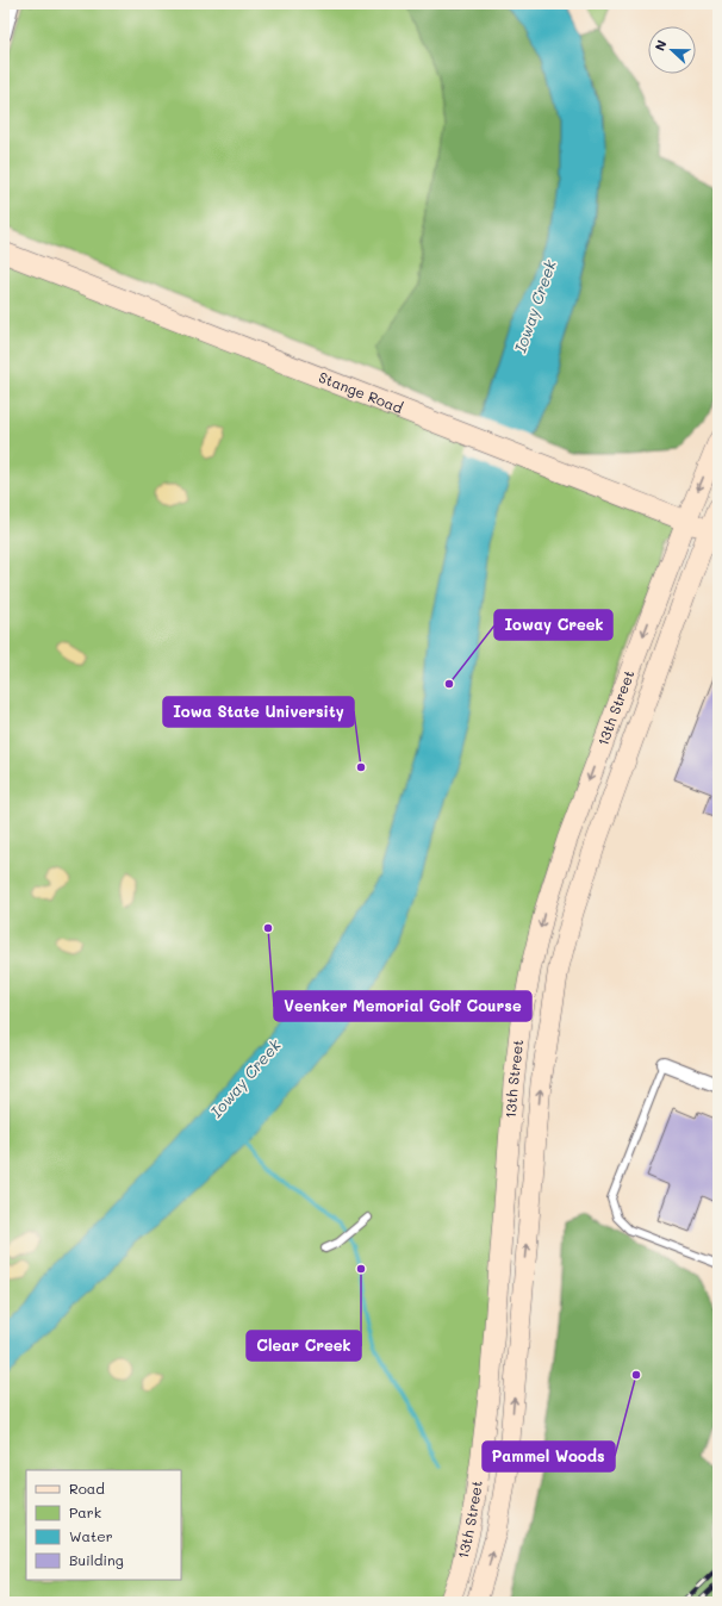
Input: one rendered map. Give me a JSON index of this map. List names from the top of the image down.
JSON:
{
  "streets": {
    "main road": ["Stange Road", "13th Street"]
  },
  "crossings": [
    ["Stange Road", "13th Street"]
  ],
  "water": ["Ioway Creek"],
  "places": [
    "Ioway Creek",
    "Iowa State University",
    "Veenker Memorial Golf Course",
    "Clear Creek",
    "Pammel Woods"
  ],
  "legend": [
    "Road",
    "Park",
    "Water",
    "Building"
  ],
  "north": "left"
}
